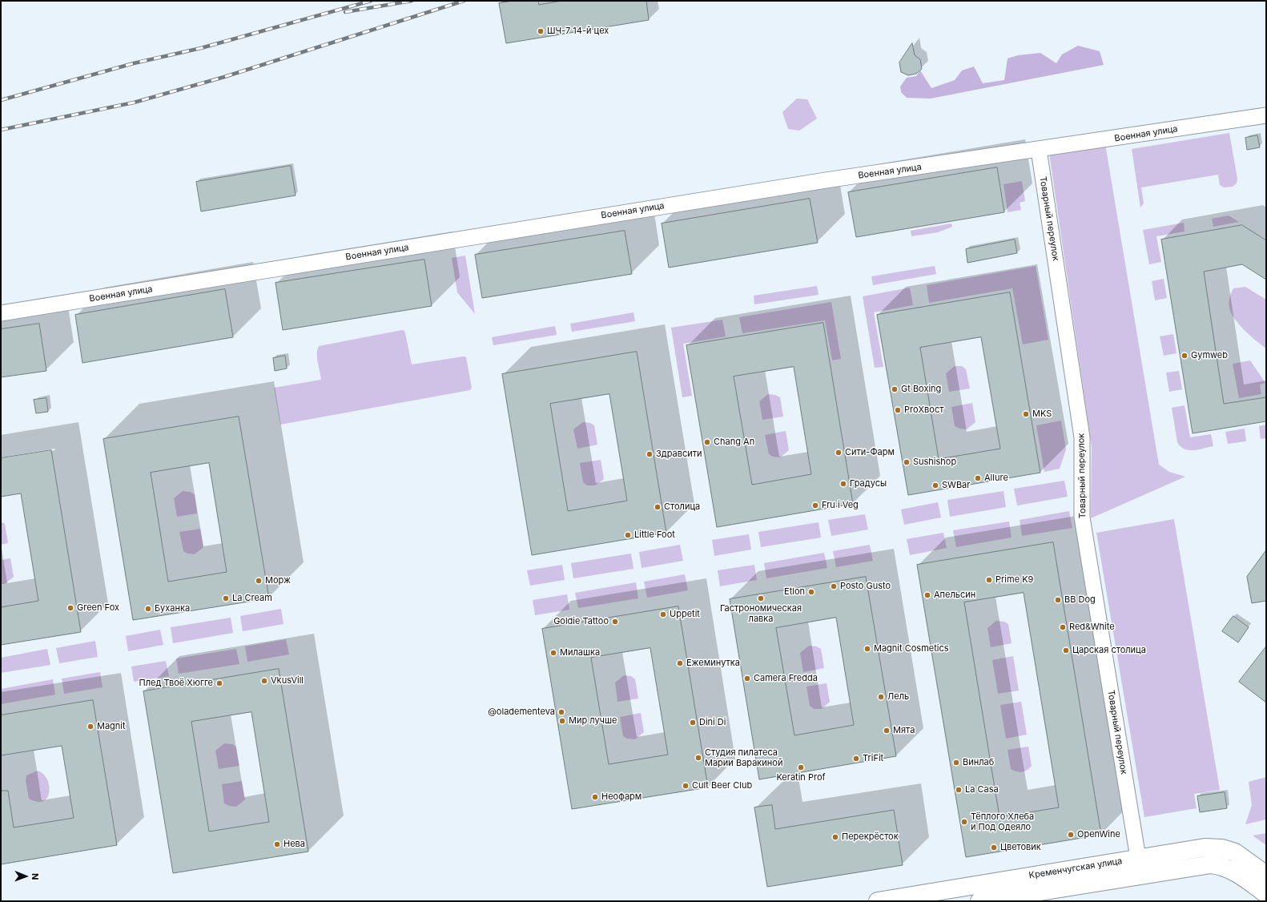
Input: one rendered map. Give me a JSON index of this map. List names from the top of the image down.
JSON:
{
  "streets": {
    "street": ["Военная улица", "Товарный переулок", "Кременчугская улица"]
  },
  "crossings": [
    ["Военная улица", "Товарный переулок"],
    ["Товарный переулок", "Кременчугская улица"]
  ],
  "places": [
    "ШЧ-7 14-й цех",
    "Gymweb",
    "Gt Boxing",
    "ProХвост",
    "MKS",
    "Chang An",
    "Сити-Фарм",
    "Здравсити",
    "Sushishop",
    "Allure",
    "Градусы",
    "SWBar",
    "Fru i Veg",
    "Столица",
    "Little Foot",
    "Prime K9",
    "Морж",
    "Posto Gusto",
    "Etlon",
    "Апельсин",
    "La Cream",
    "Гастрономическая лавка",
    "BB Dog",
    "Green Fox",
    "Буханка",
    "Uppetit",
    "Goldie Tattoo",
    "Red&White",
    "Magnit Cosmetics",
    "Царская столица",
    "Милашка",
    "Ежеминутка",
    "Camera Fredda",
    "VkusVill",
    "Плед Твоё Хюгге",
    "Лель",
    "@oladementeva",
    "Мир лучше",
    "Dini Di",
    "Magnit",
    "Мята",
    "Студия пилатеса Марии Варакиной",
    "TriFit",
    "Винлаб",
    "Keratin Prof",
    "Cult Beer Club",
    "La Casa",
    "Неофарм",
    "Тёплого Хлеба и Под Одеяло",
    "OpenWine",
    "Перекрёсток",
    "Нева",
    "Цветовик"
  ],
  "north": "right"
}
